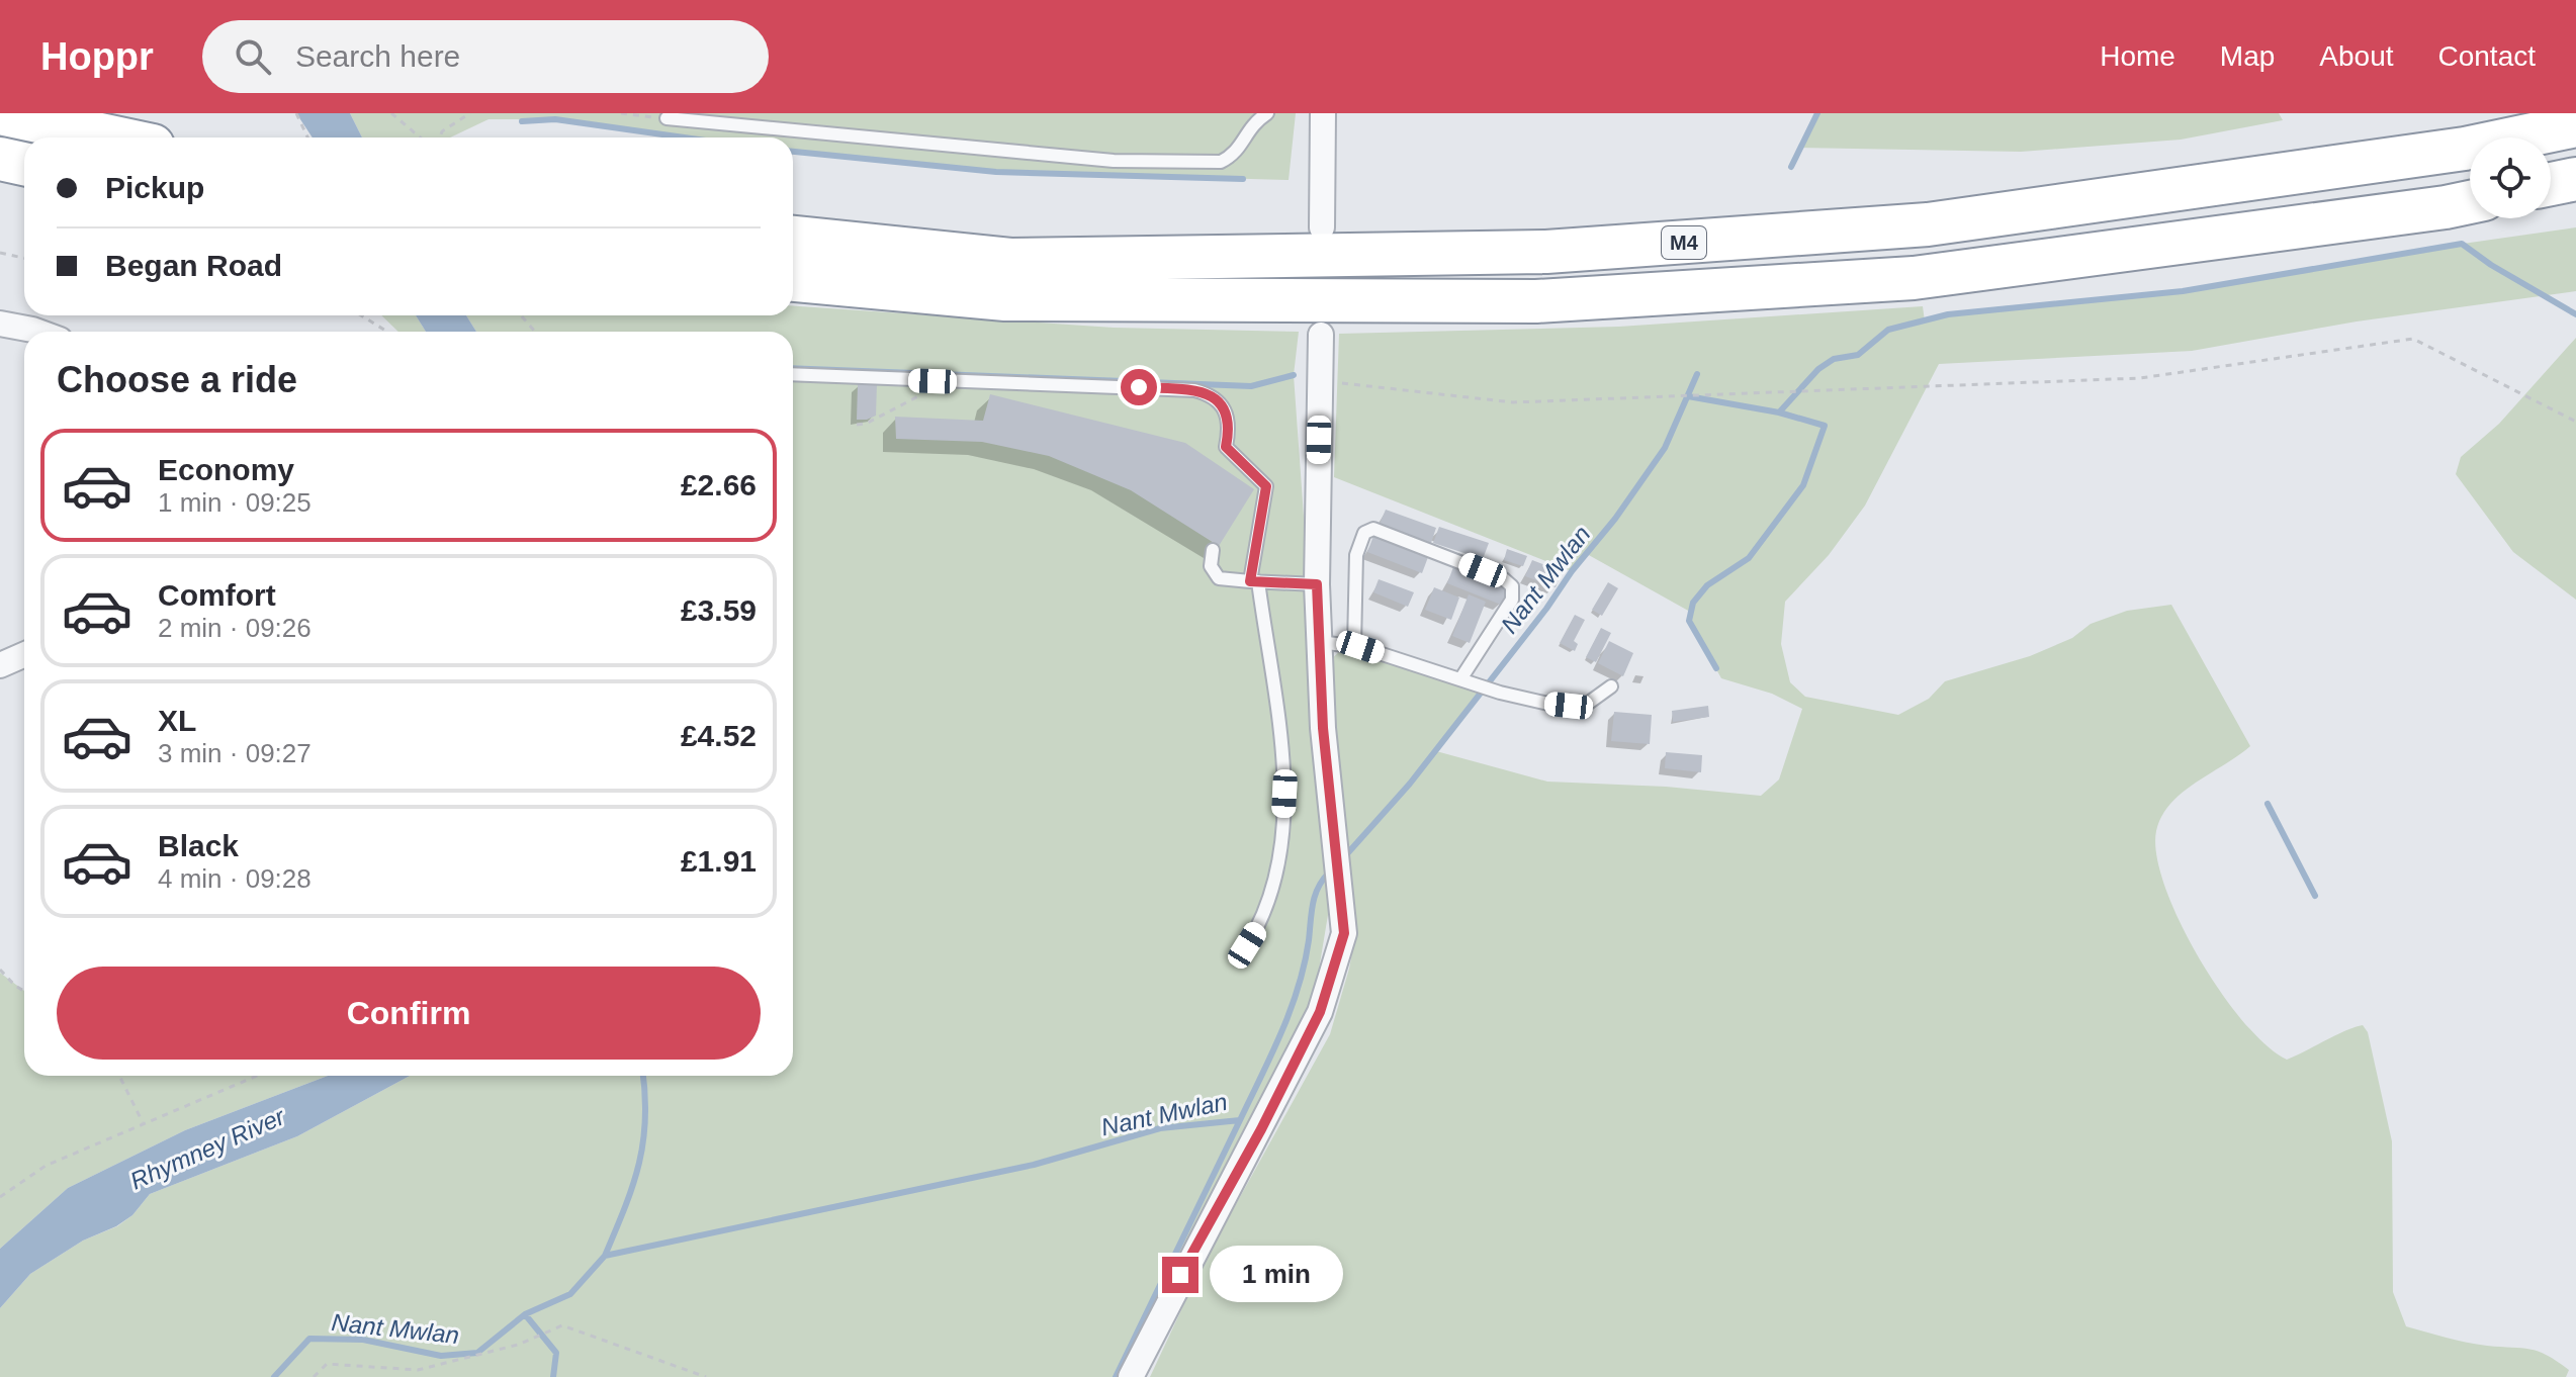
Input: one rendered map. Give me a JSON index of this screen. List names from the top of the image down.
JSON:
{
  "streets": {
    "highway": ["M4"]
  },
  "water": ["Nant Mwlan", "Rhymney River"],
  "page": {
    "header": "Hoppr",
    "search": "Search here",
    "nav": [
      "Home",
      "Map",
      "About",
      "Contact"
    ],
    "banner": ["Pickup", "Began Road"],
    "heading": "Choose a ride",
    "list": [
      {
        "name": "Economy",
        "note": "1 min · 09:25",
        "value": "£2.66"
      },
      {
        "name": "Comfort",
        "note": "2 min · 09:26",
        "value": "£3.59"
      },
      {
        "name": "XL",
        "note": "3 min · 09:27",
        "value": "£4.52"
      },
      {
        "name": "Black",
        "note": "4 min · 09:28",
        "value": "£1.91"
      }
    ],
    "buttons": "Confirm",
    "bubble": "1 min"
  }
}
